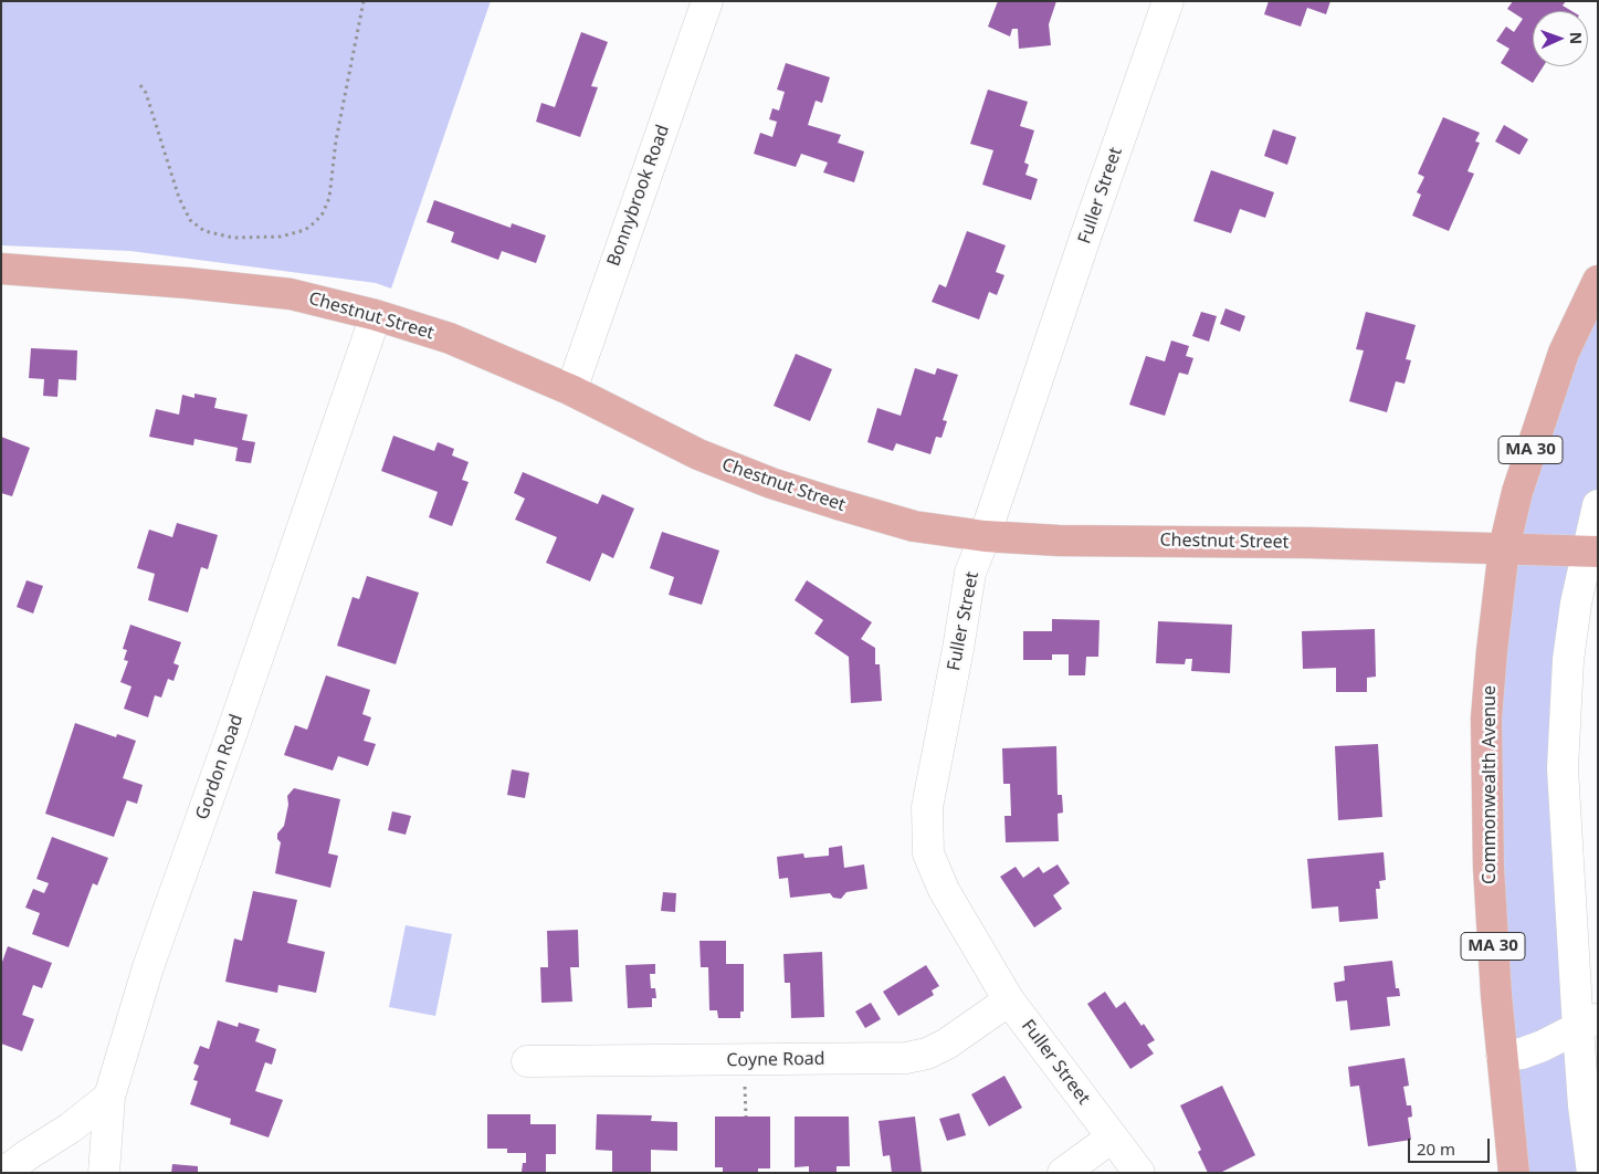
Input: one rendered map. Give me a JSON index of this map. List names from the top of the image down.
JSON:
{
  "streets": {
    "main road": ["Chestnut Street", "MA 30", "Commonwealth Avenue"],
    "street": [
      "Bonnybrook Road",
      "Fuller Street",
      "Gordon Road",
      "Coyne Road"
    ]
  },
  "crossings": [
    ["Bonnybrook Road", "Chestnut Street"],
    ["Fuller Street", "Chestnut Street"],
    ["Fuller Street", "Coyne Road"],
    ["Chestnut Street", "Gordon Road"],
    ["Chestnut Street", "Commonwealth Avenue"]
  ],
  "scale_bar": "20 m",
  "north": "right"
}
